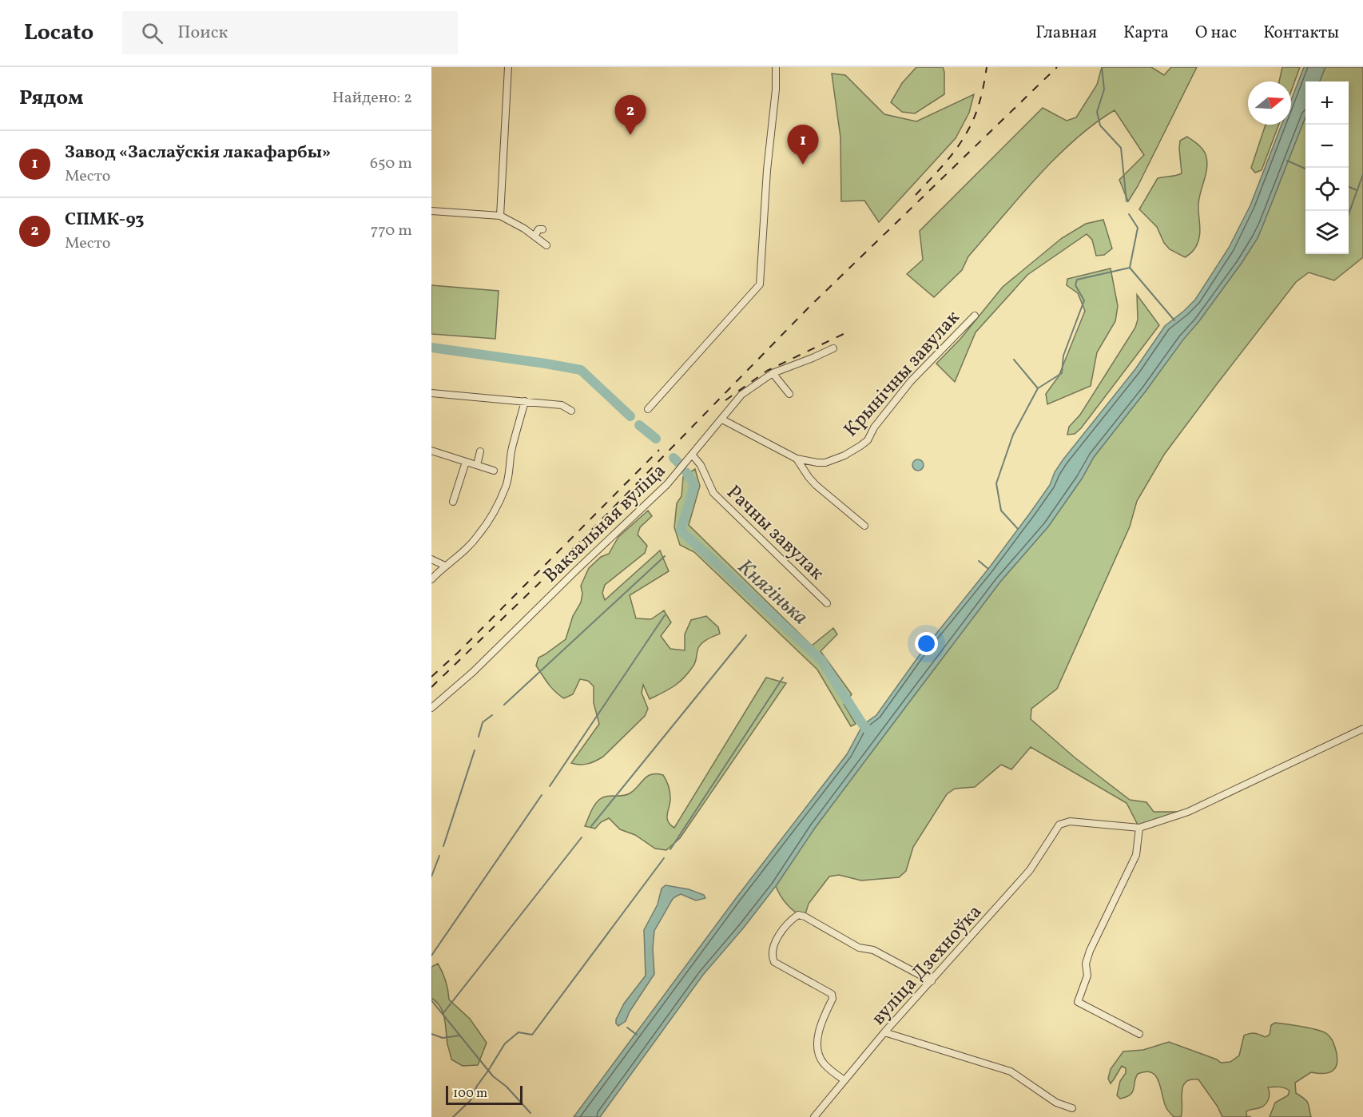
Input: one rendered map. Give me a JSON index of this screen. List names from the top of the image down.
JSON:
{
  "streets": {
    "street": [
      "Крынічны завулак",
      "Вакзальная вуліца",
      "Рачны завулак",
      "вуліца Дзехноўка"
    ]
  },
  "crossings": [
    ["Вакзальная вуліца", "Рачны завулак"]
  ],
  "water": ["Княгінька"],
  "scale_bar": "100 m",
  "north": "right",
  "page": {
    "header": "Locato",
    "search": "Поиск",
    "nav": [
      "Главная",
      "Карта",
      "О нас",
      "Контакты"
    ],
    "heading": ["Рядом", "Найдено: 2"],
    "map_buttons": ["+", "−"],
    "pins": ["2", "1"],
    "list": [
      {
        "mark": "1",
        "name": "Завод «Заслаўскія лакафарбы»",
        "note": "Место",
        "value": "650 m"
      },
      {
        "mark": "2",
        "name": "СПМК-93",
        "note": "Место",
        "value": "770 m"
      }
    ],
    "scale": "100 m"
  }
}
